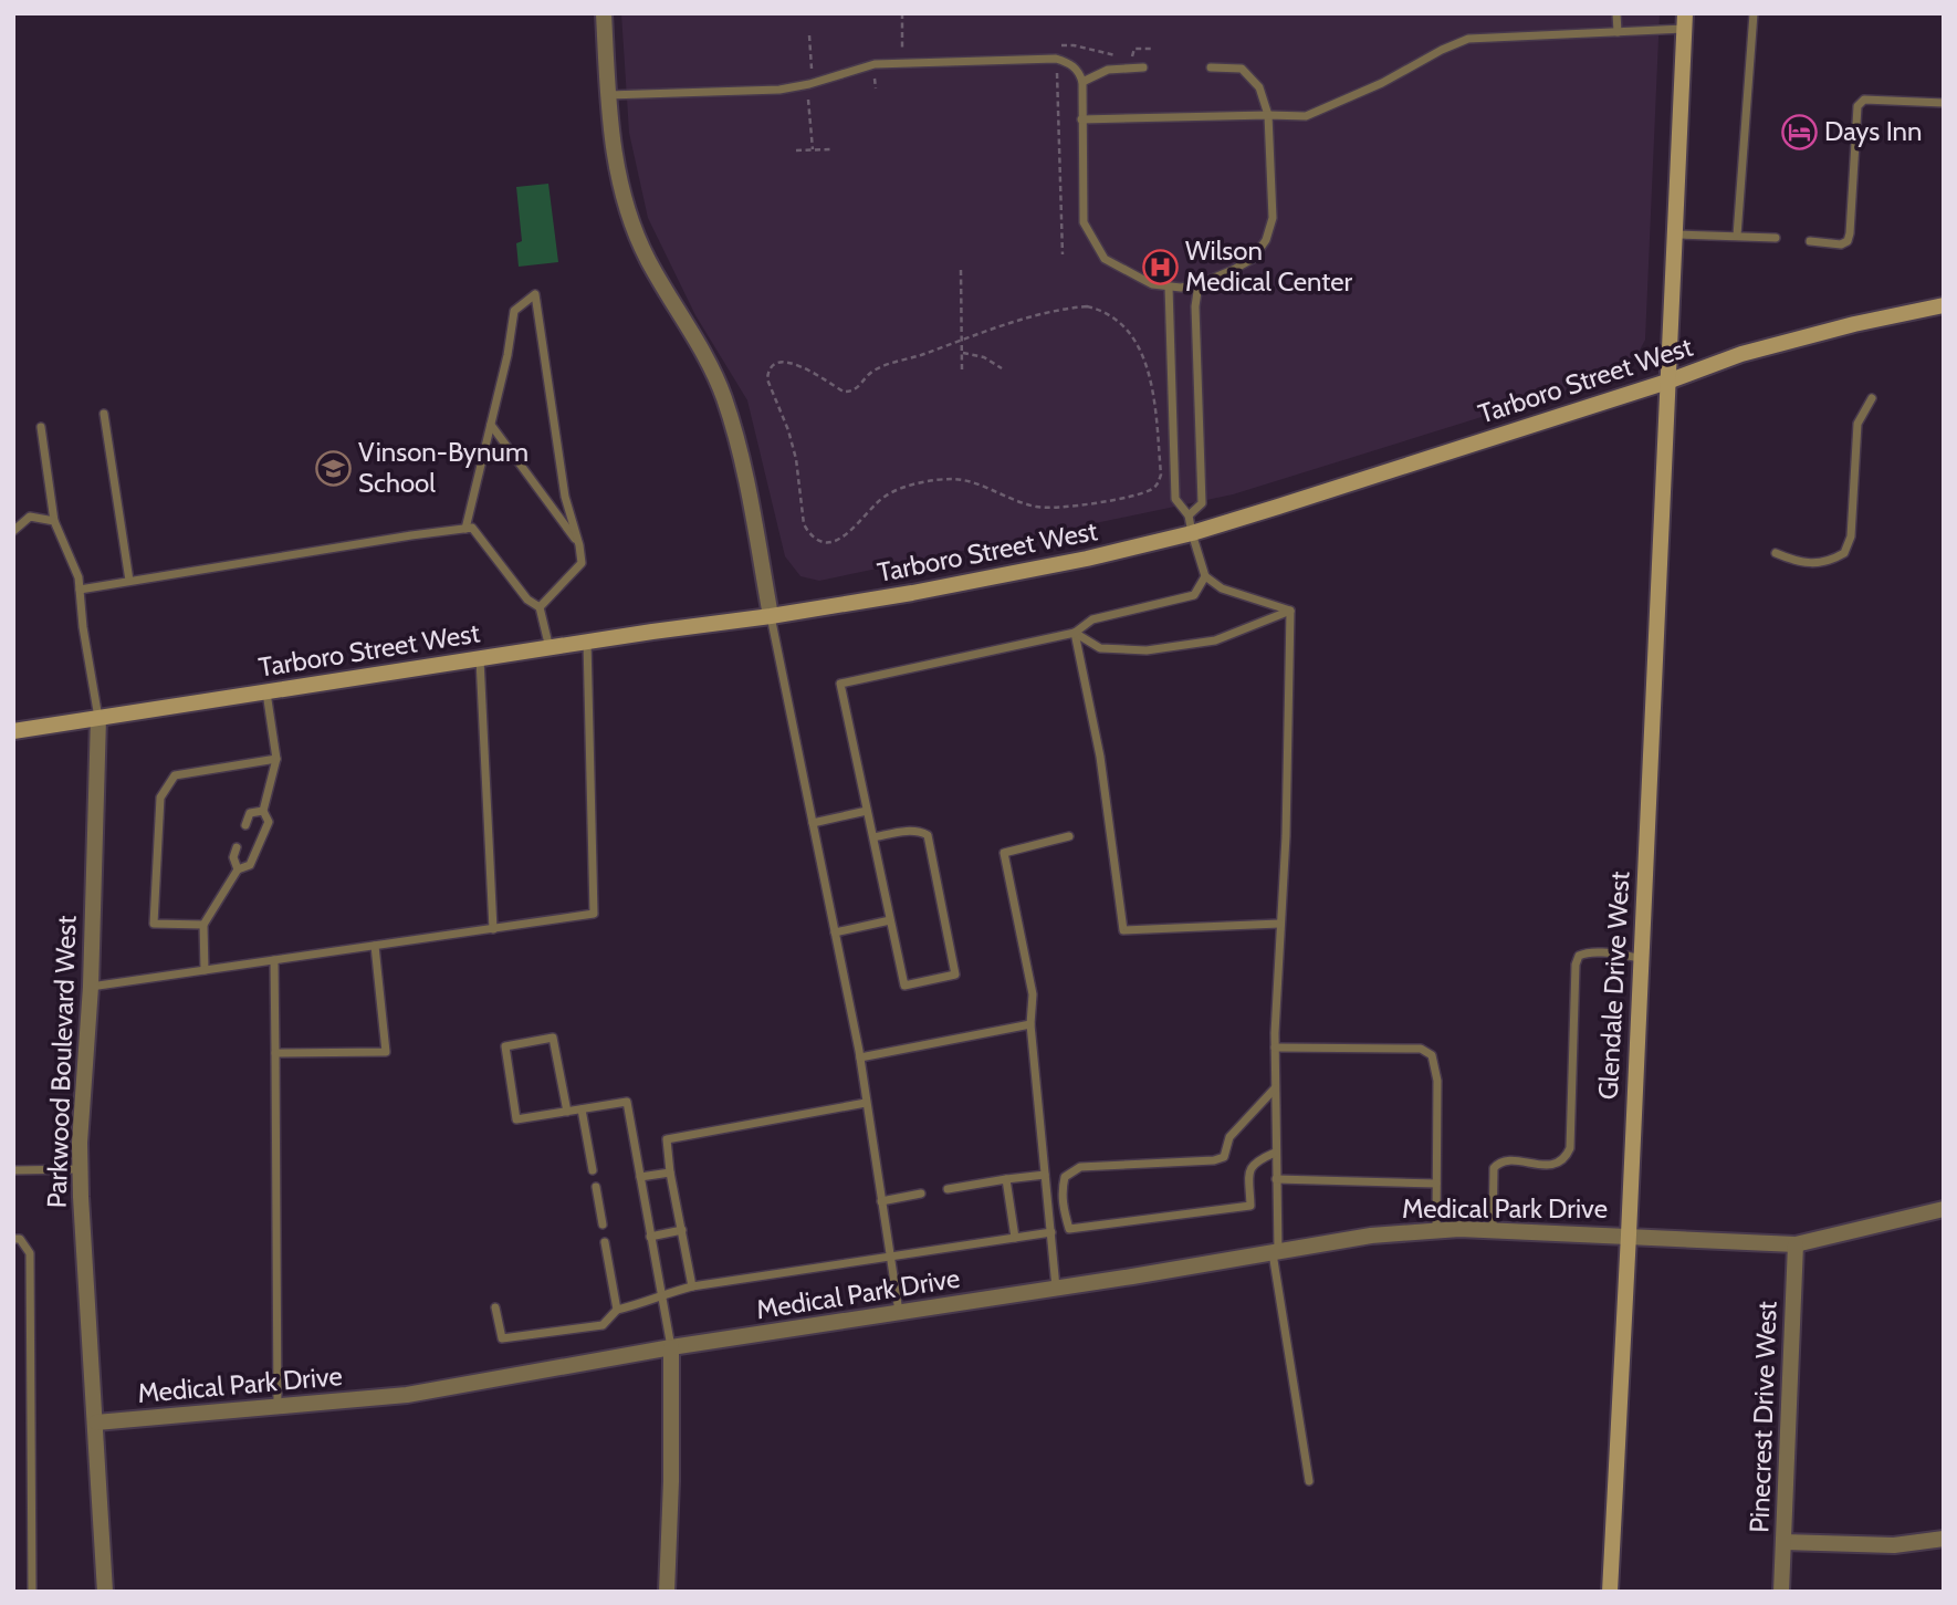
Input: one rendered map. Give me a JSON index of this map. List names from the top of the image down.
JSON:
{
  "streets": {
    "main road": ["Tarboro Street West", "Glendale Drive West"],
    "street": ["Parkwood Boulevard West", "Medical Park Drive", "Pinecrest Drive West"]
  },
  "crossings": [
    ["Tarboro Street West", "Glendale Drive West"],
    ["Tarboro Street West", "Parkwood Boulevard West"],
    ["Glendale Drive West", "Medical Park Drive"],
    ["Parkwood Boulevard West", "Medical Park Drive"],
    ["Medical Park Drive", "Pinecrest Drive West"]
  ],
  "places": {
    "hotel": ["Days Inn"],
    "hospital": ["Wilson Medical Center"],
    "school or university": ["Vinson-Bynum School"]
  }
}
